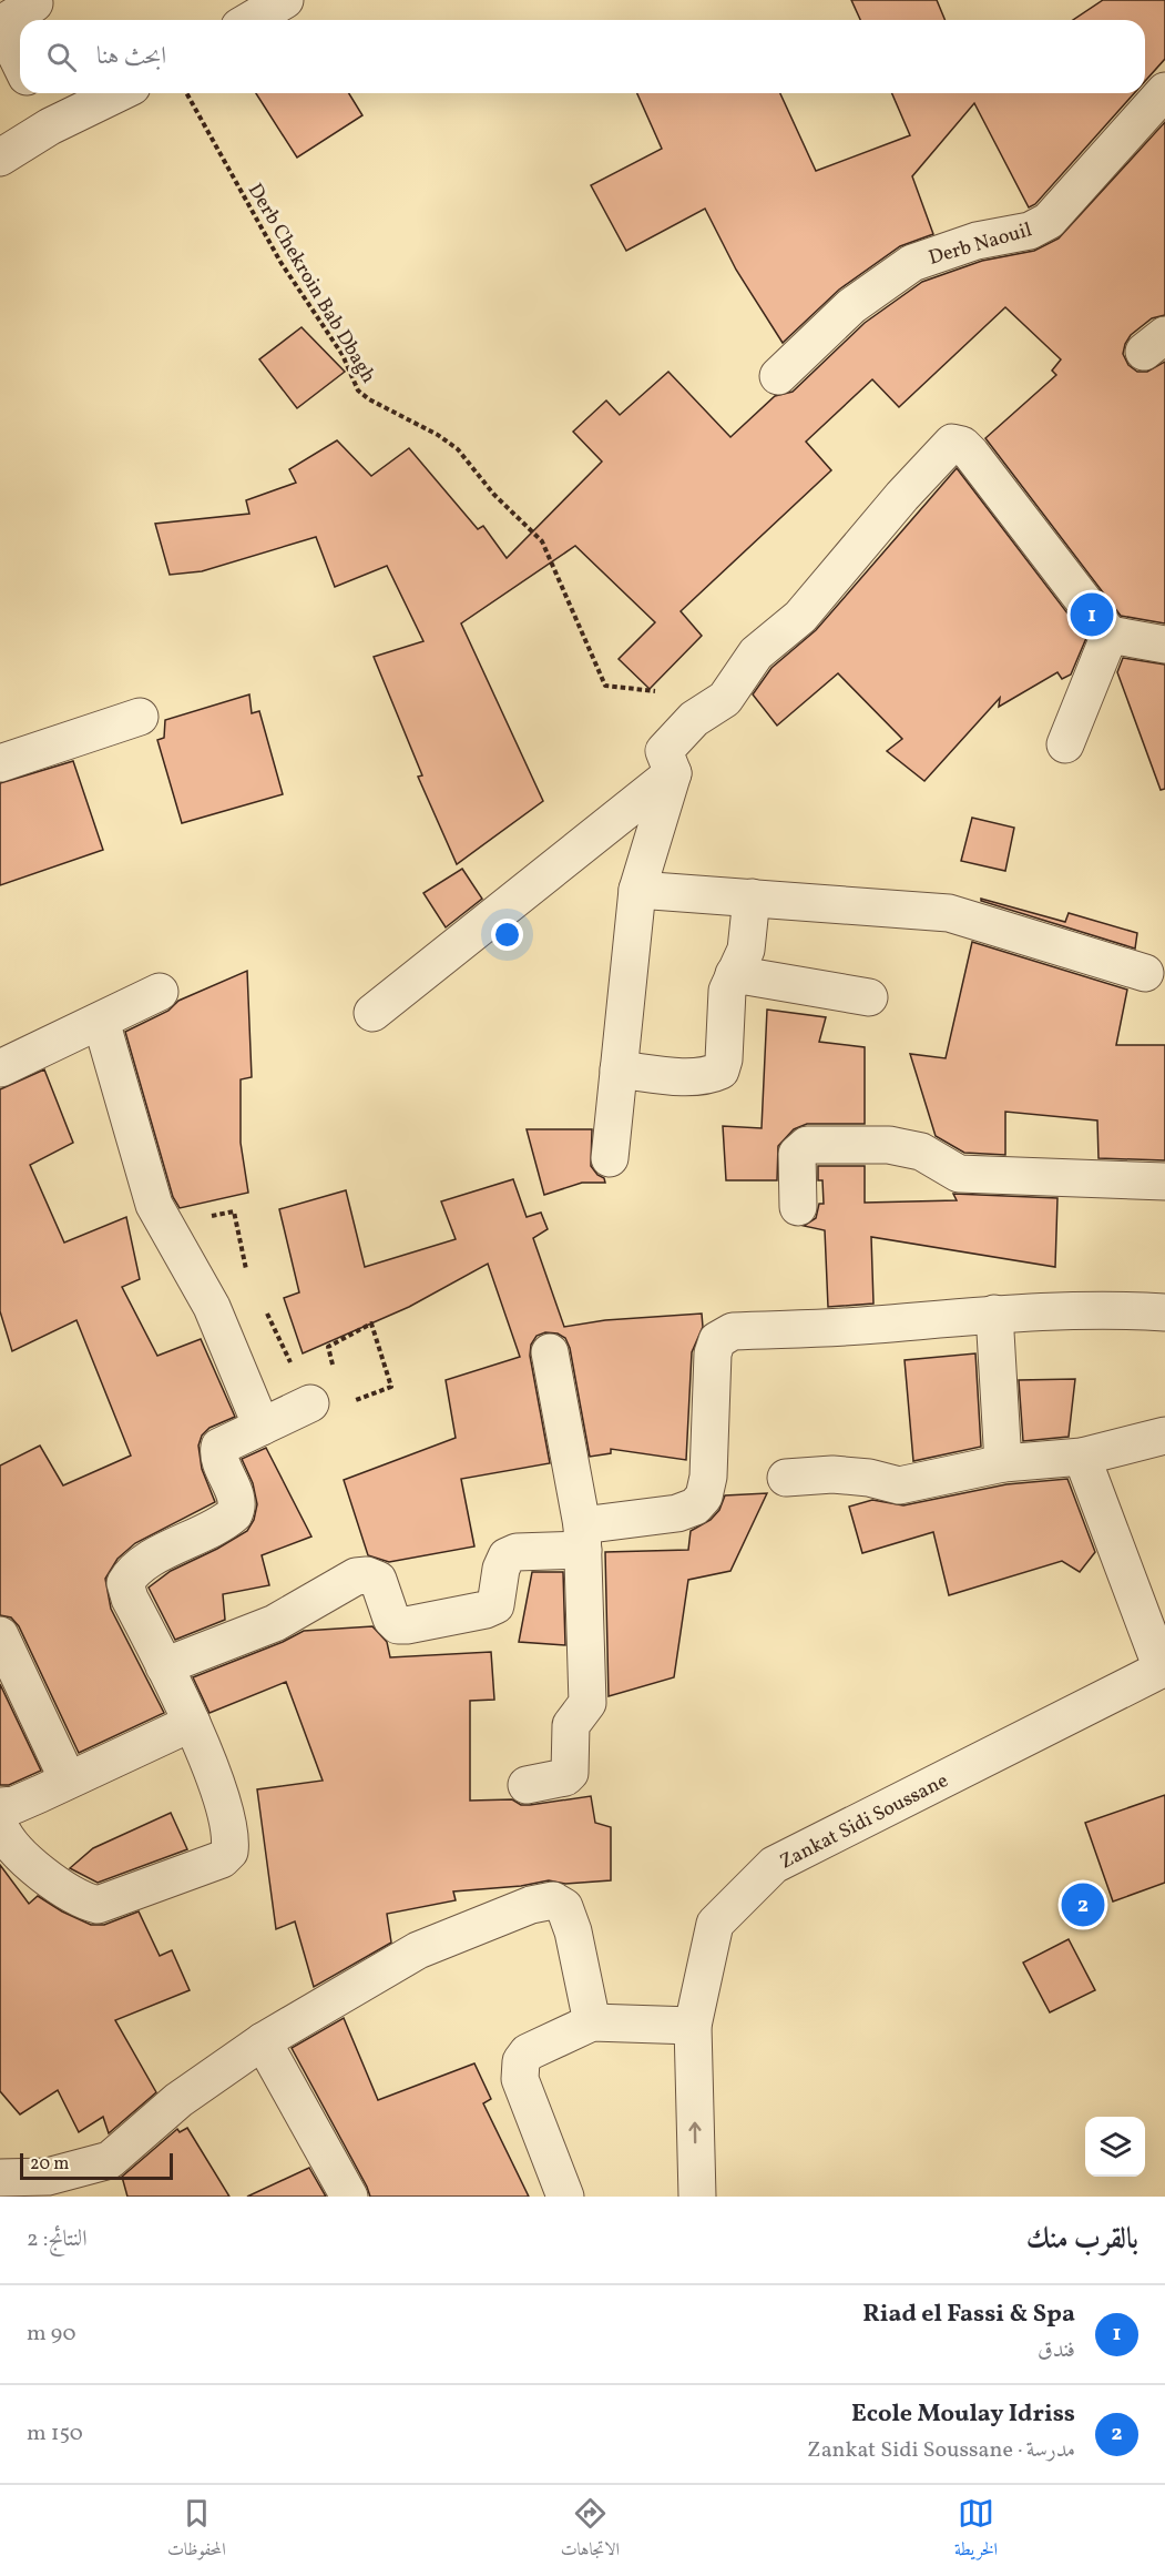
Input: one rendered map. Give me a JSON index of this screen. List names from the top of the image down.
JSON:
{
  "streets": {
    "street": ["Derb Naouil", "Zankat Sidi Soussane"],
    "path": ["Derb Chekroin Bab Dbagh"]
  },
  "scale_bar": "20 m",
  "page": {
    "search": "ابحث هنا",
    "pins": ["1", "2"],
    "scale": "20 m",
    "heading": ["بالقرب منك", "النتائج: 2"],
    "list": [
      {
        "mark": "1",
        "name": "Riad el Fassi & Spa",
        "note": "فندق",
        "value": "90 m"
      },
      {
        "mark": "2",
        "name": "Ecole Moulay Idriss",
        "note": "مدرسة · Zankat Sidi Soussane",
        "value": "150 m"
      }
    ],
    "nav": ["الخريطة", "الاتجاهات", "المحفوظات"]
  }
}
